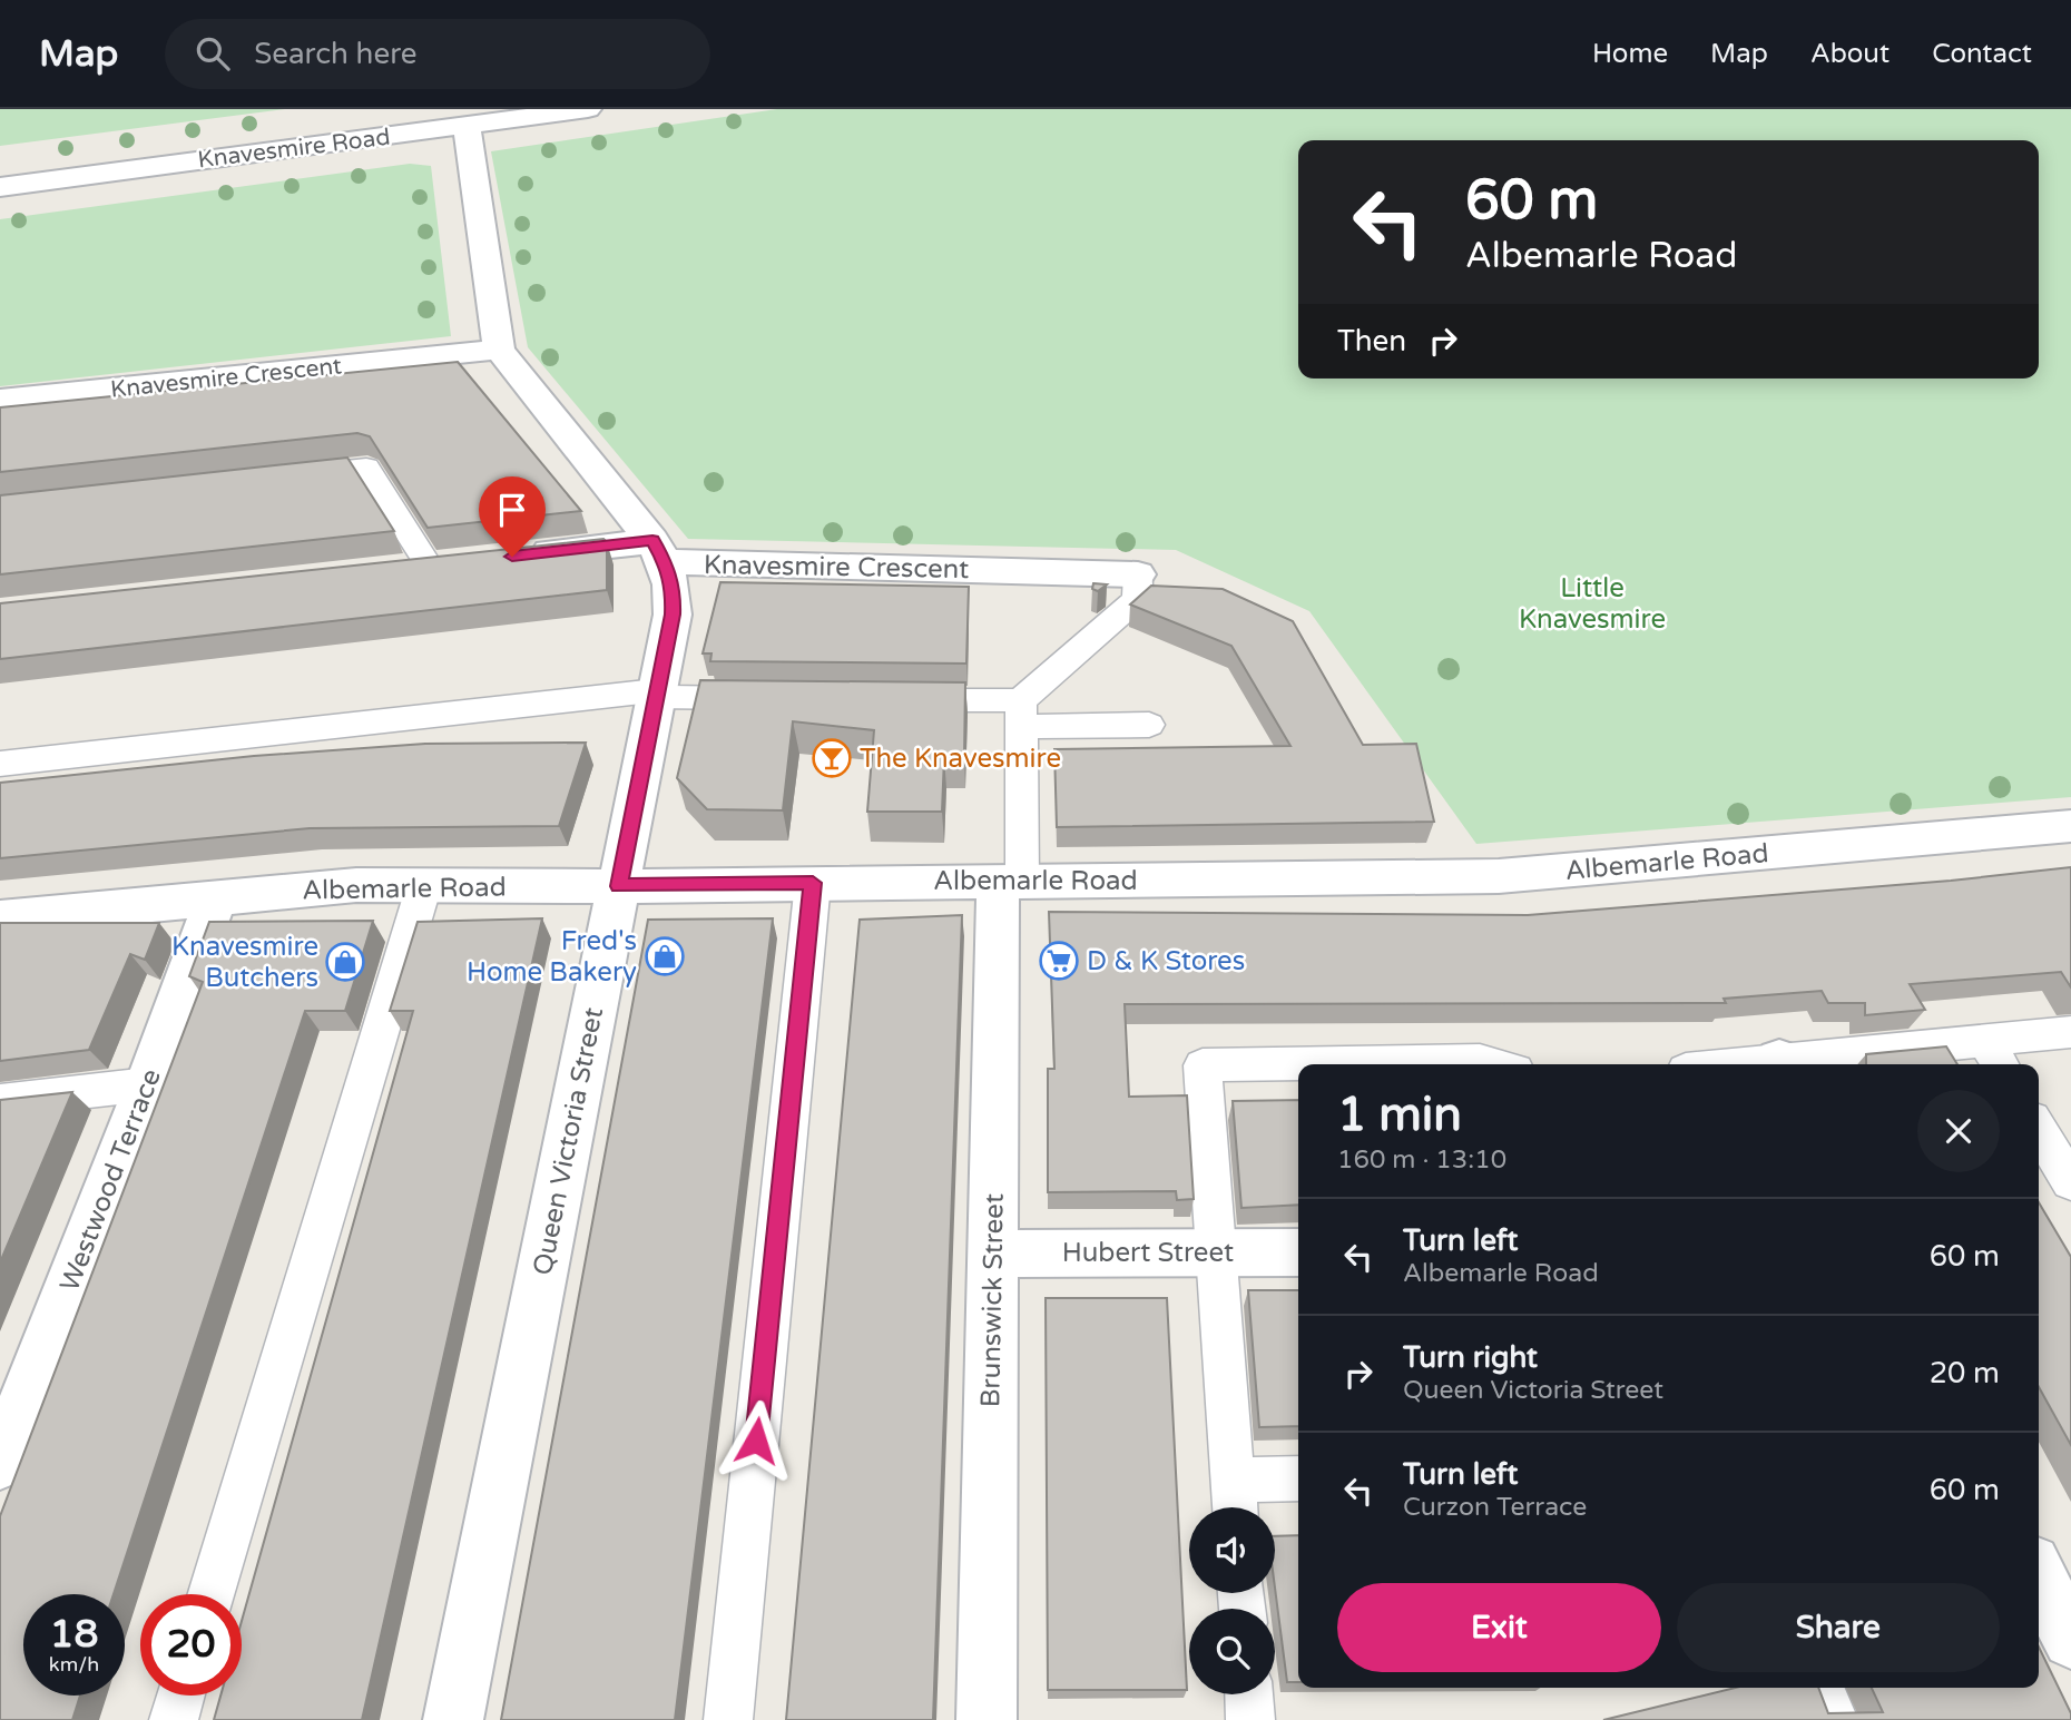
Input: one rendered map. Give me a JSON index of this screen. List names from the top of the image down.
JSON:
{
  "streets": {
    "street": [
      "Knavesmire Road",
      "Knavesmire Crescent",
      "Albemarle Road",
      "Queen Victoria Street",
      "Westwood Terrace",
      "Hubert Street",
      "Brunswick Street"
    ]
  },
  "crossings": [
    ["Knavesmire Crescent", "Queen Victoria Street"],
    ["Albemarle Road", "Queen Victoria Street"],
    ["Albemarle Road", "Westwood Terrace"],
    ["Albemarle Road", "Brunswick Street"],
    ["Hubert Street", "Brunswick Street"]
  ],
  "parks": ["Little Knavesmire"],
  "places": {
    "bar": ["The Knavesmire"],
    "shop": ["Fred's Home Bakery", "Knavesmire Butchers"],
    "supermarket": ["D & K Stores"]
  },
  "page": {
    "header": "Map",
    "search": "Search here",
    "nav": [
      "Home",
      "Map",
      "About",
      "Contact"
    ],
    "turn": ["60 m", "Albemarle Road"],
    "then": "Then",
    "heading": ["1 min", "160 m · 13:10"],
    "list": [
      {
        "name": "Turn left",
        "note": "Albemarle Road",
        "value": "60 m"
      },
      {
        "name": "Turn right",
        "note": "Queen Victoria Street",
        "value": "20 m"
      },
      {
        "name": "Turn left",
        "note": "Curzon Terrace",
        "value": "60 m"
      }
    ],
    "buttons": ["Exit", "Share"],
    "speed": "18 km/h",
    "limit": "20"
  }
}
